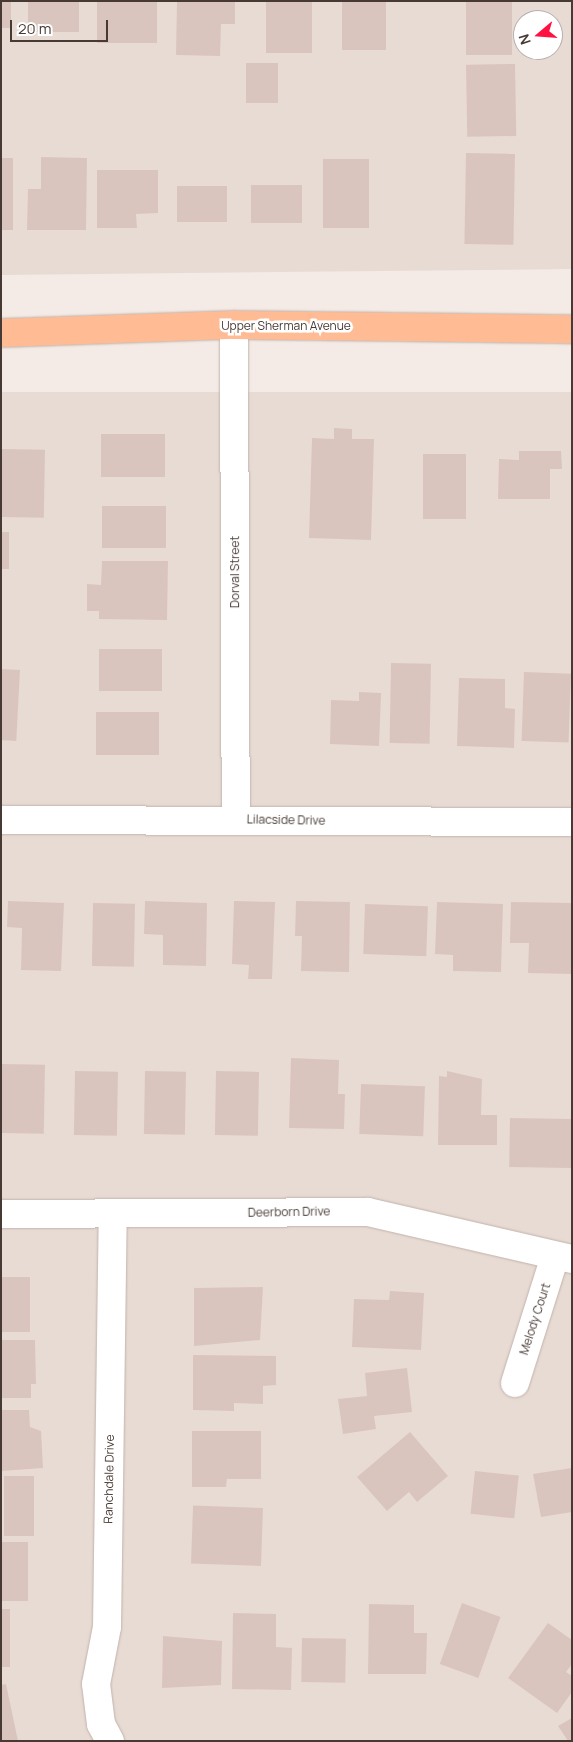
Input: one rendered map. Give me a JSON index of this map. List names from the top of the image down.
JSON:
{
  "streets": {
    "main road": ["Upper Sherman Avenue"],
    "street": [
      "Dorval Street",
      "Lilacside Drive",
      "Deerborn Drive",
      "Melody Court",
      "Ranchdale Drive"
    ]
  },
  "crossings": [
    ["Upper Sherman Avenue", "Dorval Street"],
    ["Dorval Street", "Lilacside Drive"],
    ["Deerborn Drive", "Melody Court"],
    ["Deerborn Drive", "Ranchdale Drive"]
  ],
  "scale_bar": "20 m",
  "north": "left"
}
